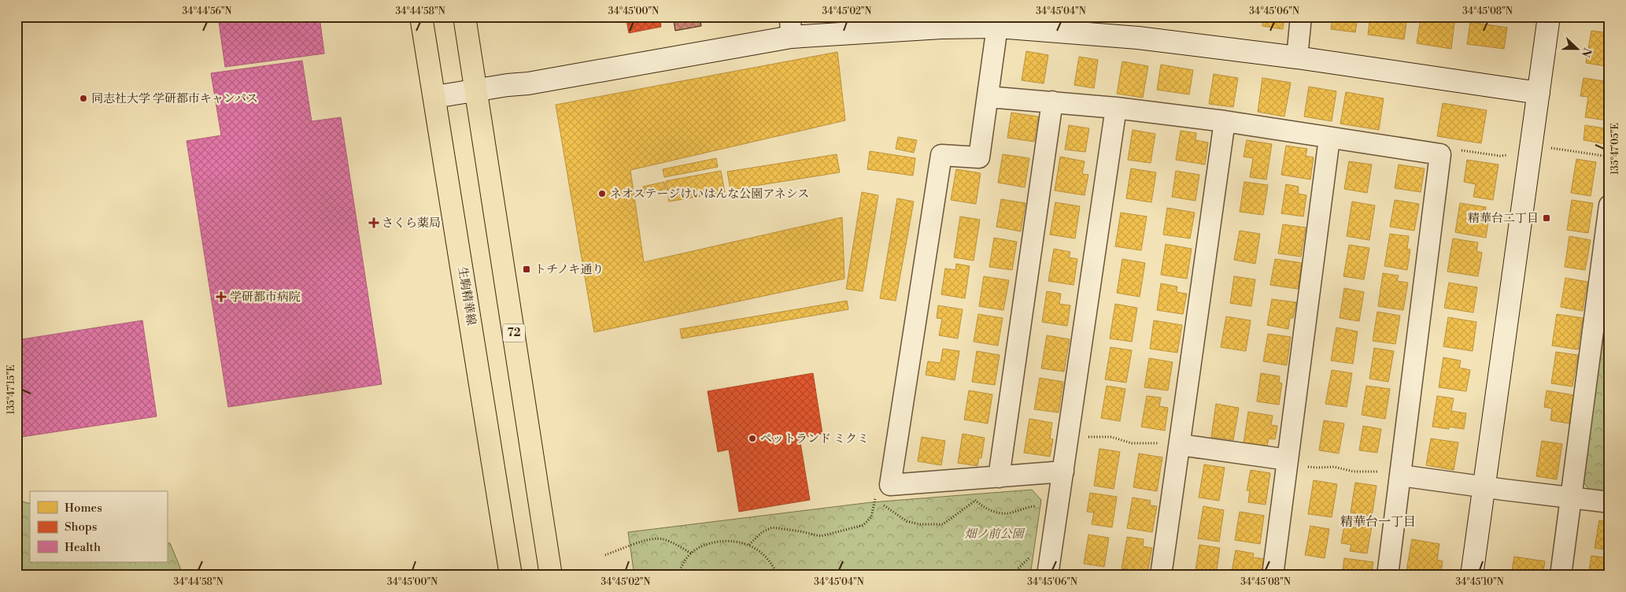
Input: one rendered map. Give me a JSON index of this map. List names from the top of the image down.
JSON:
{
  "streets": {
    "main road": ["生駒精華線", "72"]
  },
  "districts": ["精華台一丁目"],
  "parks": ["畑ノ前公園"],
  "places": {
    "other": ["同志社大学 学研都市キャンパス", "ネオステージけいはんな公園アネシス", "ペットランド ミクミ"],
    "transit": ["精華台二丁目", "トチノキ通り"],
    "health": ["さくら薬局", "学研都市病院"]
  },
  "legend": ["Homes", "Shops", "Health"],
  "north": "right",
  "coordinates": [
    "34°44'56\"N",
    "34°44'58\"N",
    "34°45'00\"N",
    "34°45'02\"N",
    "34°45'04\"N",
    "34°45'06\"N",
    "34°45'08\"N",
    "135°47'05\"E",
    "135°47'15\"E",
    "34°45'10\"N"
  ]
}
